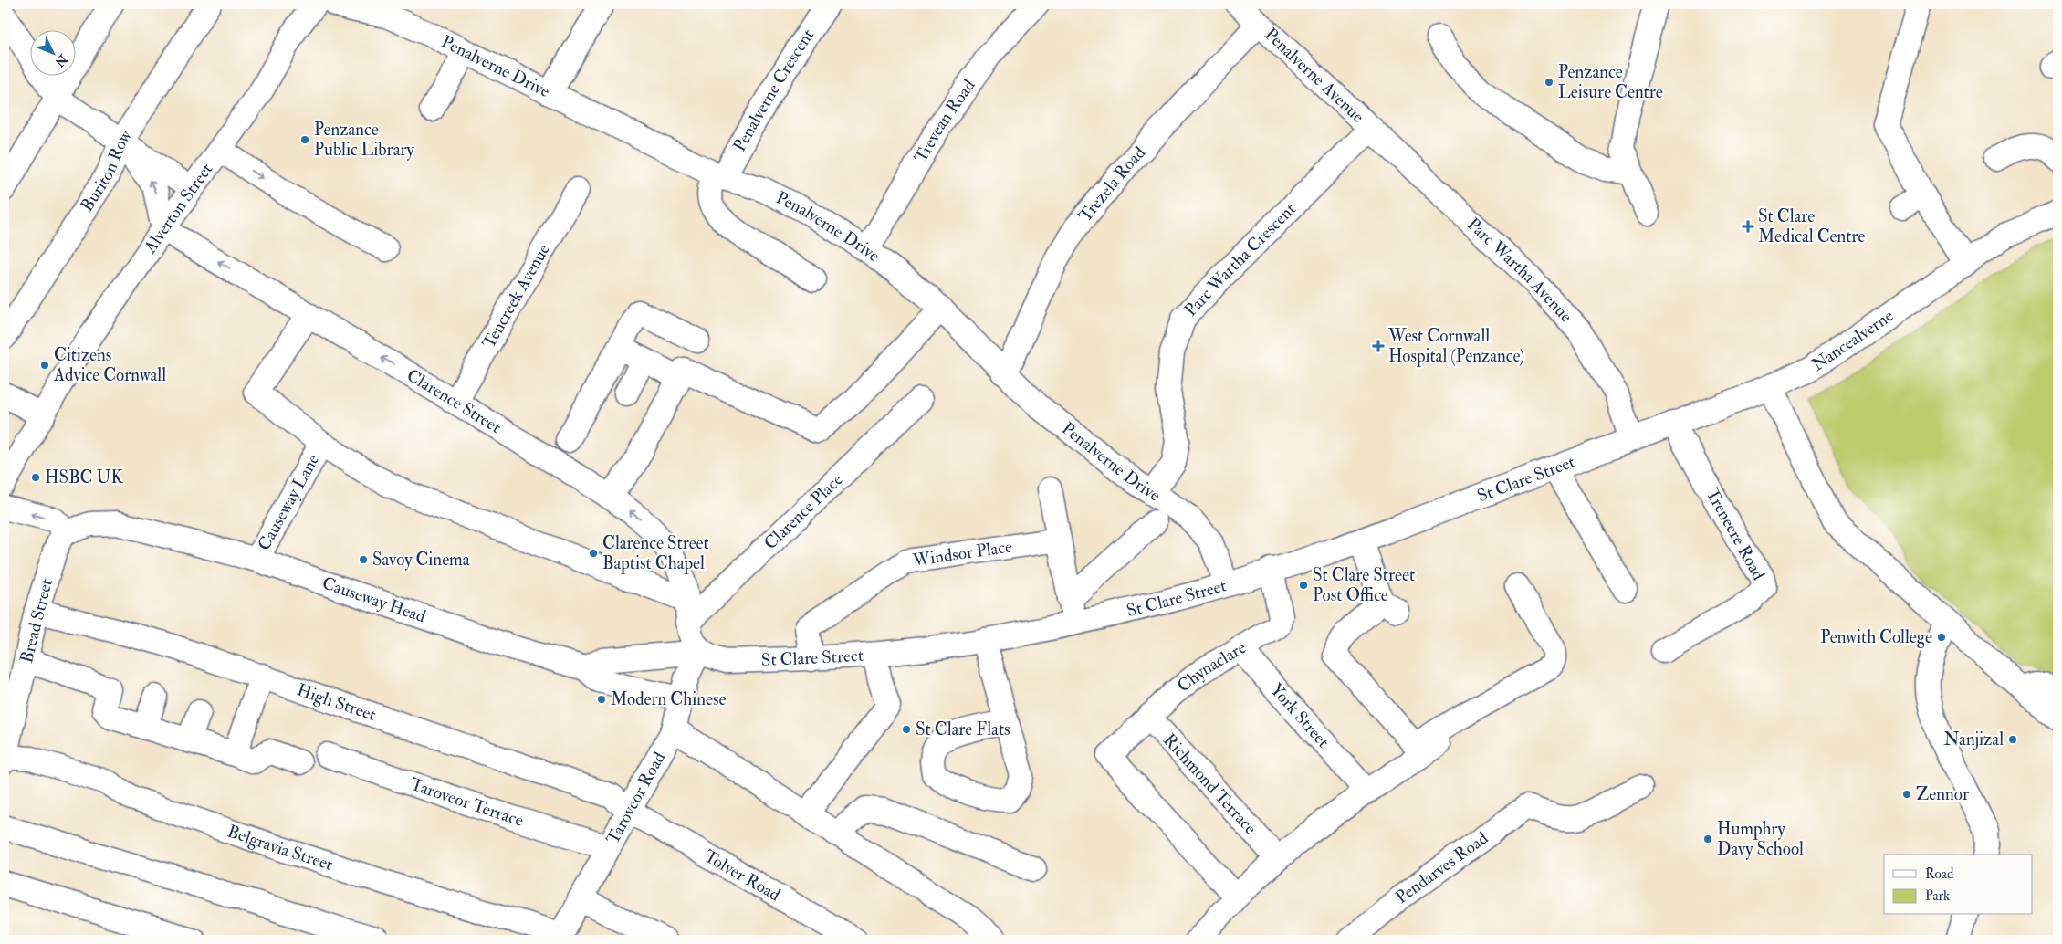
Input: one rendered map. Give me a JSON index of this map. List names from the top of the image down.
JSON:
{
  "streets": {
    "street": [
      "Penalverne Drive",
      "Penalverne Avenue",
      "Penalverne Crescent",
      "Trevean Road",
      "Buriton Row",
      "Trezela Road",
      "Alverton Street",
      "Parc Wartha Crescent",
      "Parc Wartha Avenue",
      "Tencreek Avenue",
      "Nancealverne",
      "Clarence Street",
      "St Clare Street",
      "Causeway Lane",
      "Clarence Place",
      "Treneere Road",
      "Windsor Place",
      "Causeway Head",
      "Bread Street",
      "Chynaclare",
      "High Street",
      "York Street",
      "Richmond Terrace",
      "Taroveor Road",
      "Taroveor Terrace",
      "Belgravia Street",
      "Pendarves Road",
      "Tolver Road"
    ]
  },
  "crossings": [
    ["Penalverne Drive", "Penalverne Crescent"],
    ["Penalverne Drive", "Trevean Road"],
    ["Penalverne Drive", "Trezela Road"],
    ["Penalverne Drive", "Parc Wartha Crescent"],
    ["Penalverne Drive", "St Clare Street"],
    ["Penalverne Avenue", "Trezela Road"],
    ["Penalverne Avenue", "Parc Wartha Crescent"],
    ["Penalverne Avenue", "Parc Wartha Avenue"],
    ["Alverton Street", "Clarence Street"],
    ["Parc Wartha Crescent", "Parc Wartha Avenue"],
    ["Parc Wartha Avenue", "Nancealverne"],
    ["Parc Wartha Avenue", "St Clare Street"],
    ["Tencreek Avenue", "Clarence Street"],
    ["Nancealverne", "St Clare Street"],
    ["Nancealverne", "Treneere Road"],
    ["Clarence Street", "St Clare Street"],
    ["Clarence Street", "Clarence Place"],
    ["Clarence Street", "Taroveor Road"],
    ["St Clare Street", "Windsor Place"],
    ["St Clare Street", "Chynaclare"],
    ["St Clare Street", "Taroveor Road"],
    ["Causeway Lane", "Causeway Head"],
    ["Causeway Head", "Bread Street"],
    ["Causeway Head", "Taroveor Road"],
    ["Bread Street", "High Street"],
    ["Bread Street", "Belgravia Street"],
    ["Chynaclare", "York Street"],
    ["Chynaclare", "Richmond Terrace"],
    ["High Street", "Taroveor Road"],
    ["High Street", "Tolver Road"],
    ["Taroveor Road", "Taroveor Terrace"],
    ["Taroveor Road", "Belgravia Street"],
    ["Taroveor Road", "Tolver Road"]
  ],
  "places": {
    "other": [
      "Penzance Leisure Centre",
      "Penzance Public Library",
      "Citizens Advice Cornwall",
      "HSBC UK",
      "Clarence Street Baptist Chapel",
      "Savoy Cinema",
      "St Clare Street Post Office",
      "Penwith College",
      "Modern Chinese",
      "St Clare Flats",
      "Nanjizal",
      "Zennor",
      "Humphry Davy School"
    ],
    "health": ["St Clare Medical Centre", "West Cornwall Hospital (Penzance)"]
  },
  "legend": ["Road", "Park"],
  "north": "bottom right"
}
